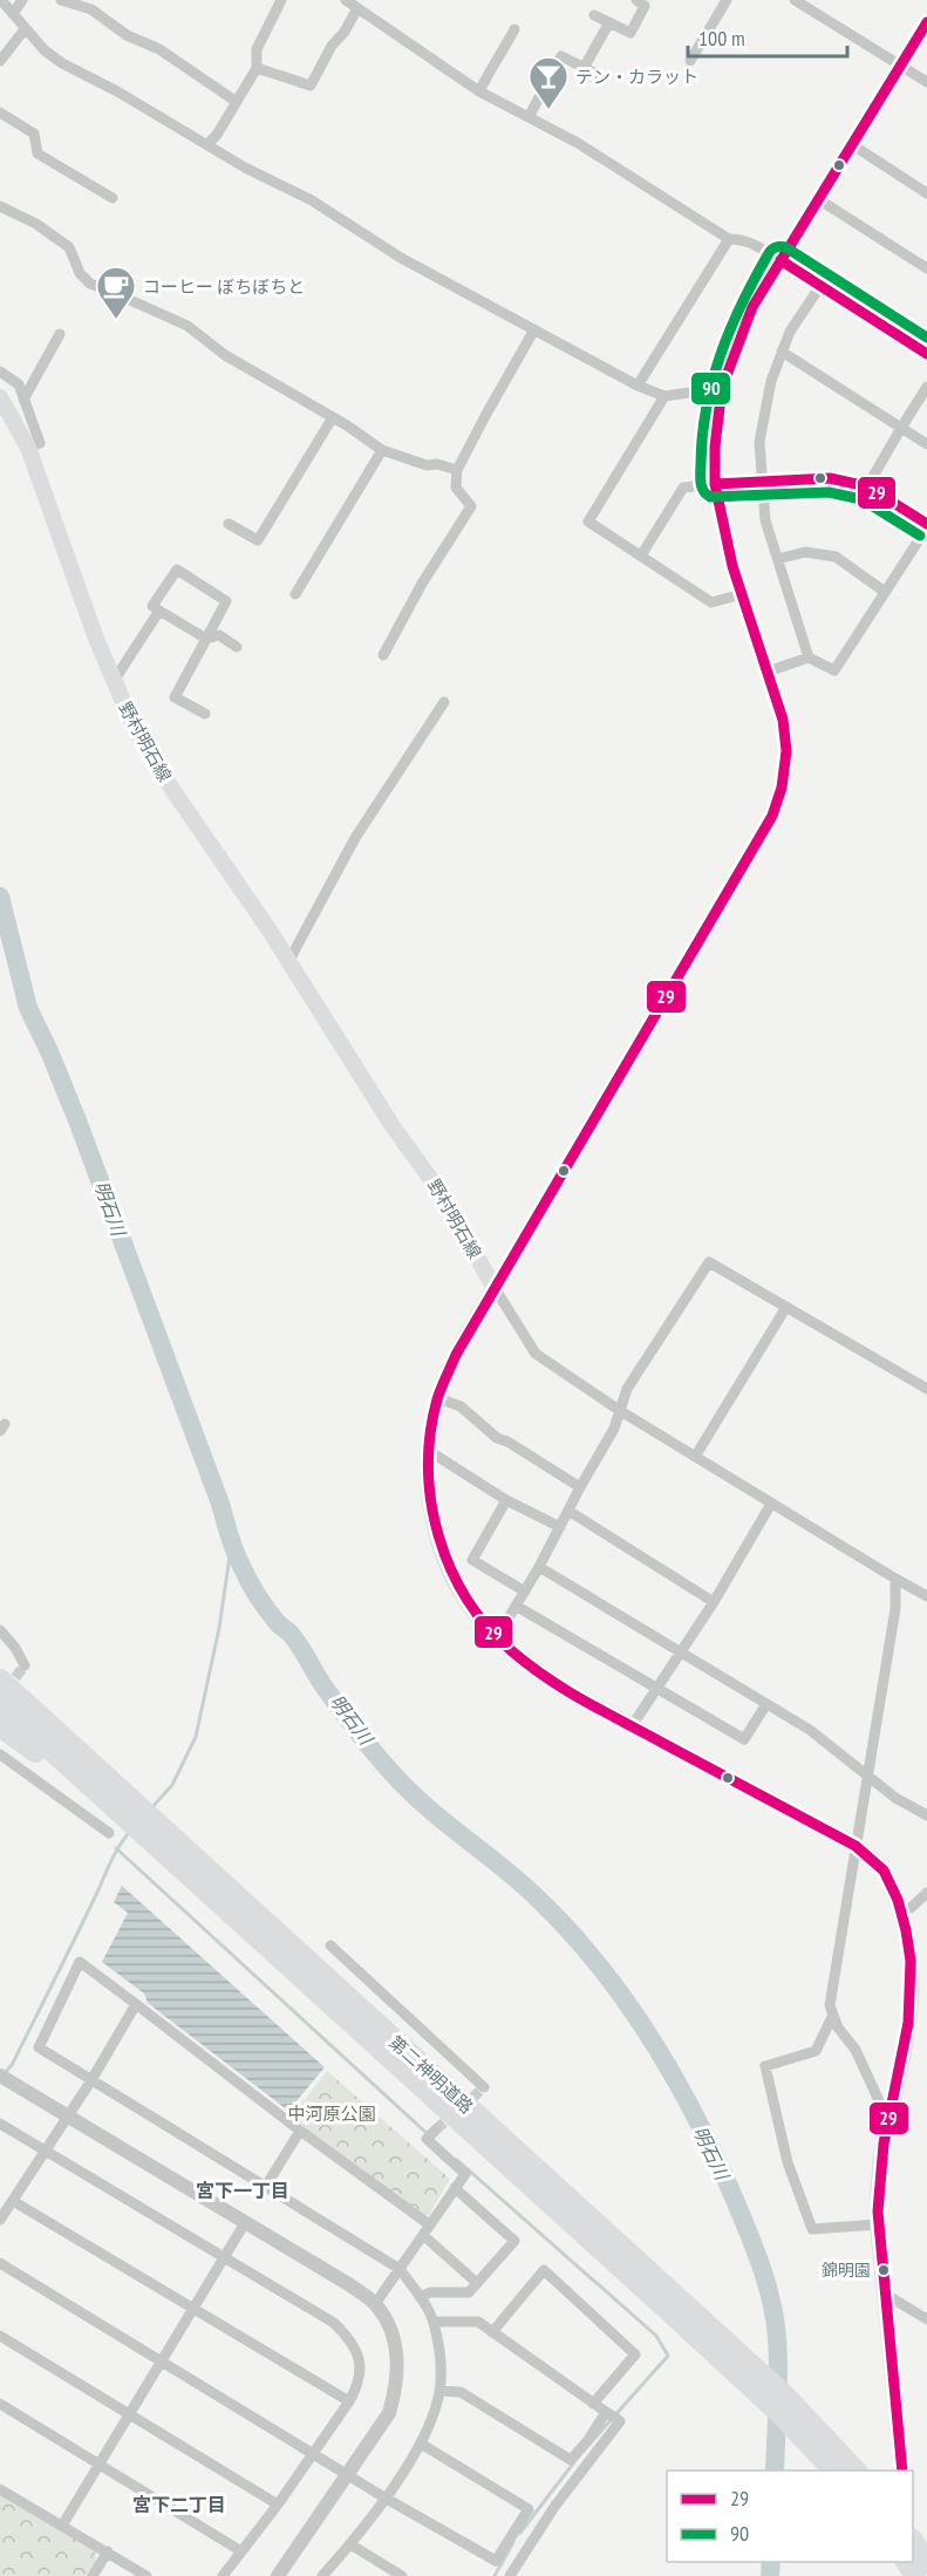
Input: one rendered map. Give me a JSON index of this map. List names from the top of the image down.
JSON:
{
  "streets": {
    "highway": ["第二神明道路"],
    "main road": ["野村明石線"]
  },
  "districts": ["宮下一丁目", "宮下二丁目"],
  "water": ["明石川"],
  "parks": ["中河原公園"],
  "places": {
    "bar": ["テン・カラット"],
    "cafe": ["コーヒー ぼちぼちと"],
    "other": ["錦明園"]
  },
  "lines": ["transit line 29", "transit line 90"],
  "legend": ["29", "90"],
  "scale_bar": "100 m"
}
